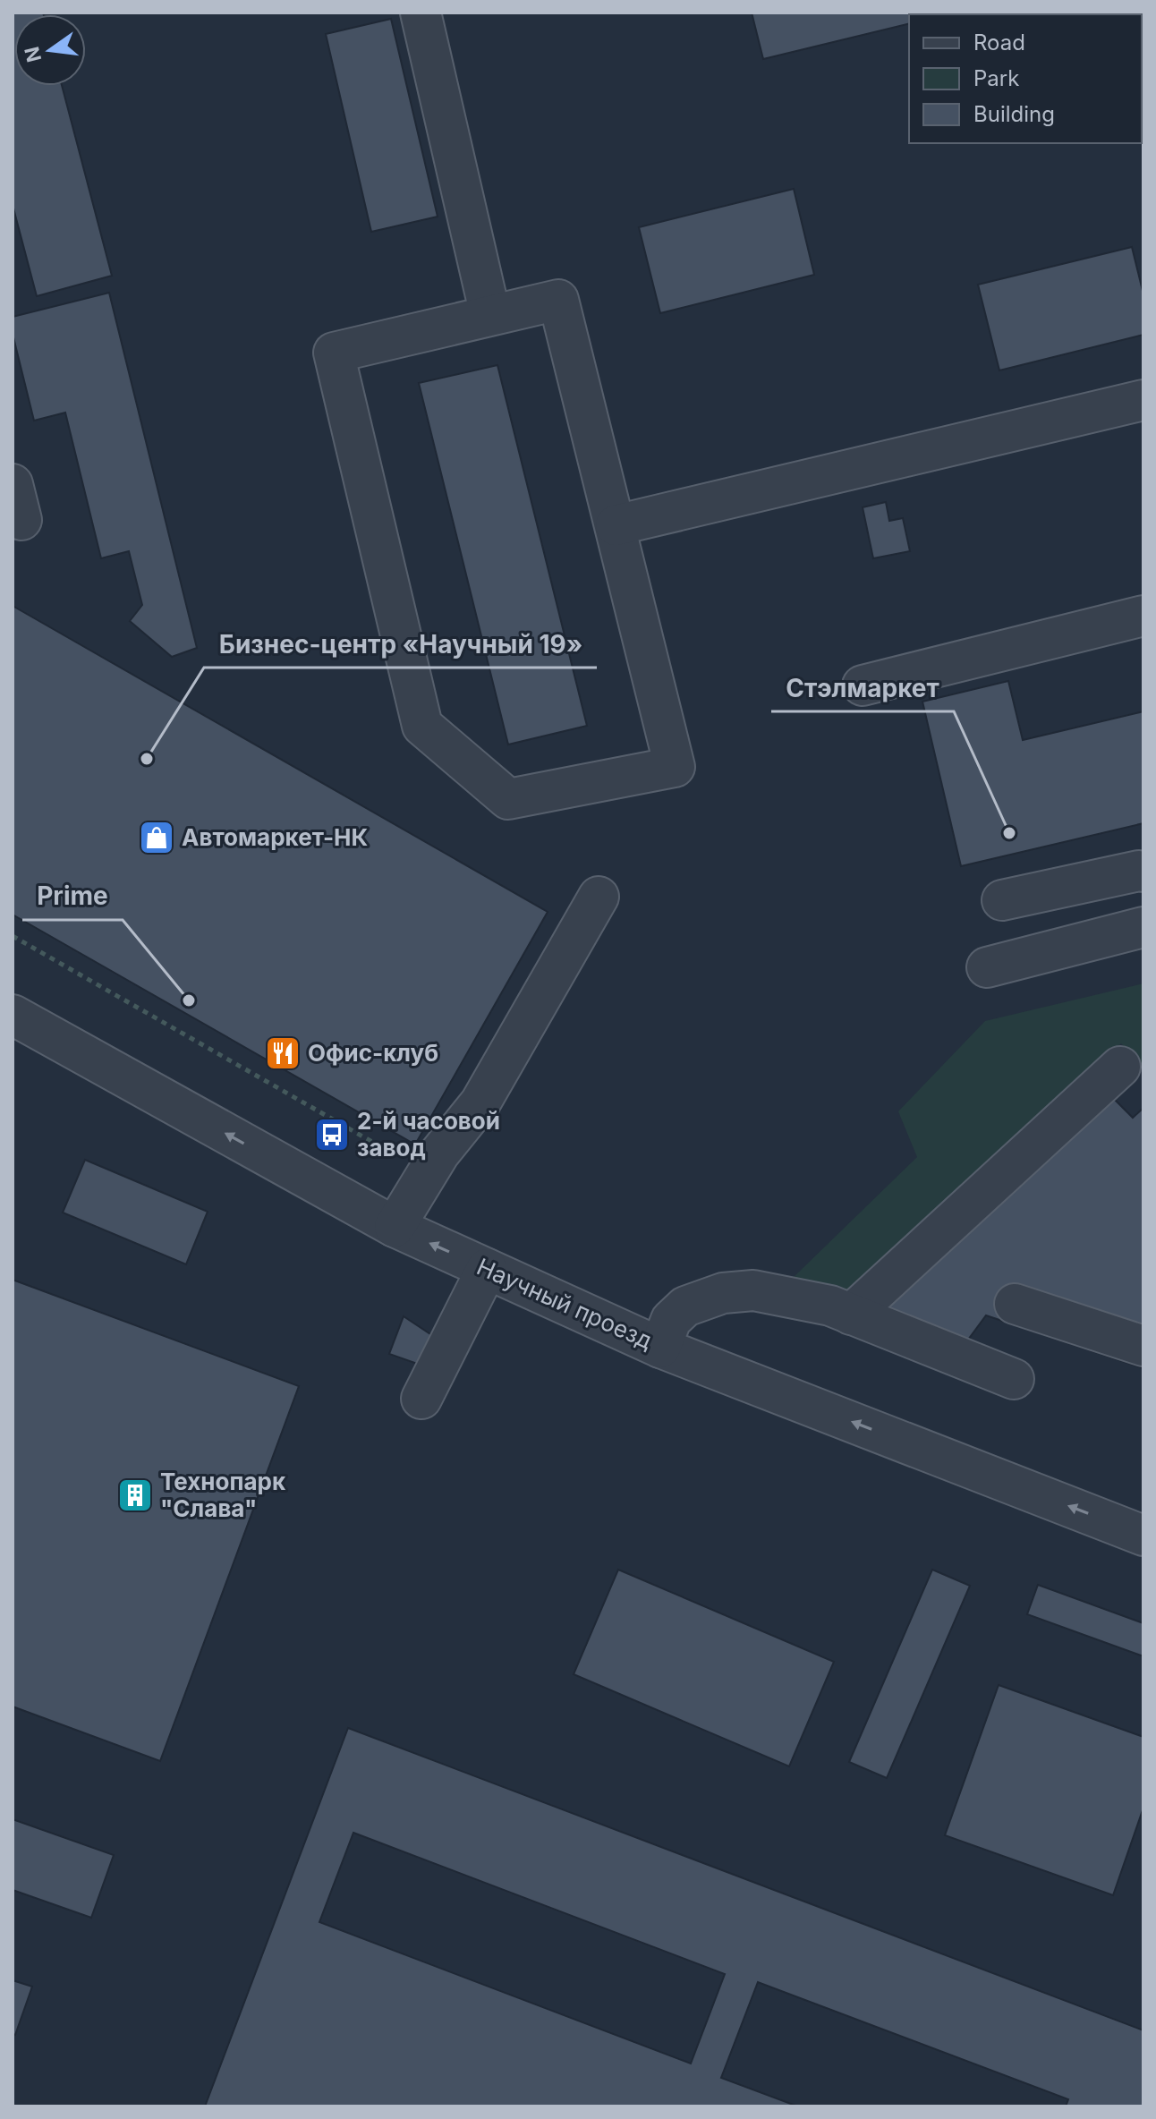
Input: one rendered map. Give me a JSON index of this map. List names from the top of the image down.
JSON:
{
  "streets": {
    "street": ["Научный проезд"]
  },
  "one_way": ["Научный проезд"],
  "places": {
    "other": ["Бизнес-центр «Научный 19»", "Стэлмаркет", "Prime"],
    "shop": ["Автомаркет-НК"],
    "restaurant": ["Офис-клуб"],
    "bus stop": ["2-й часовой завод"],
    "building": ["Технопарк \"Слава\""]
  },
  "legend": ["Road", "Park", "Building"],
  "north": "left"
}
